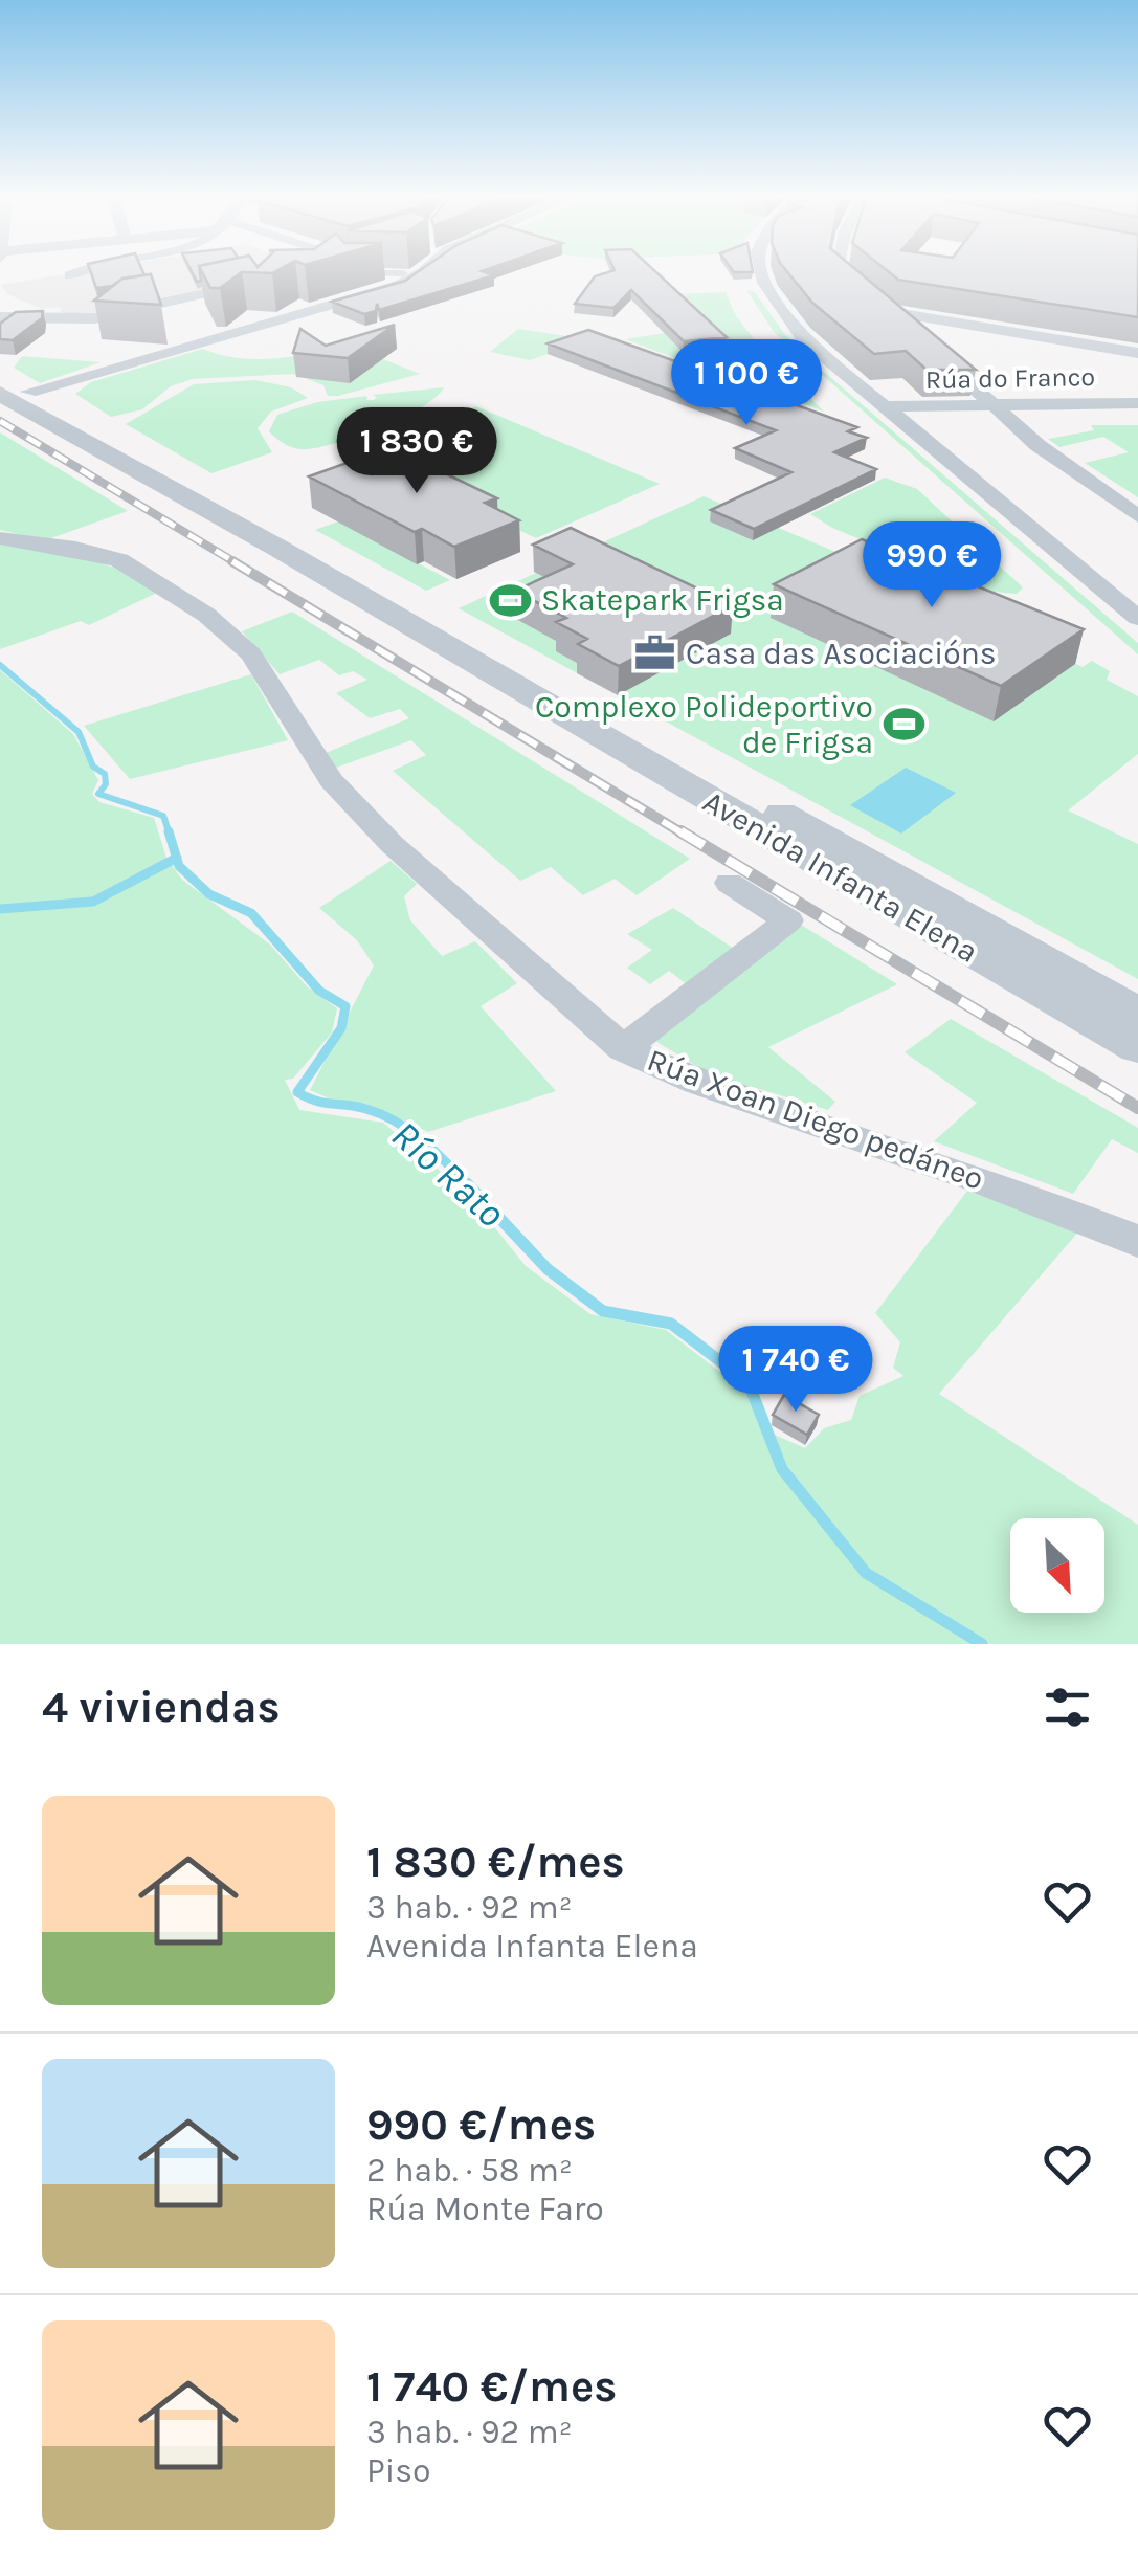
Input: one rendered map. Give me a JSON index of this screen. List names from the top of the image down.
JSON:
{
  "streets": {
    "street": ["Rúa do Franco", "Avenida Infanta Elena", "Rúa Xoan Diego pedáneo"]
  },
  "water": ["Río Rato"],
  "places": {
    "sports": ["Skatepark Frigsa", "Complexo Polideportivo de Frigsa"],
    "office": ["Casa das Asociacións"]
  },
  "north": "bottom right",
  "page": {
    "price": [
      "1 100 €",
      "1 830 €",
      "990 €",
      "1 740 €"
    ],
    "heading": "4 viviendas",
    "list": [
      {
        "name": "1 830 €/mes",
        "note": "3 hab. · 92 m² · Avenida Infanta Elena"
      },
      {
        "name": "990 €/mes",
        "note": "2 hab. · 58 m² · Rúa Monte Faro"
      },
      {
        "name": "1 740 €/mes",
        "note": "3 hab. · 92 m² · Piso"
      }
    ]
  }
}
